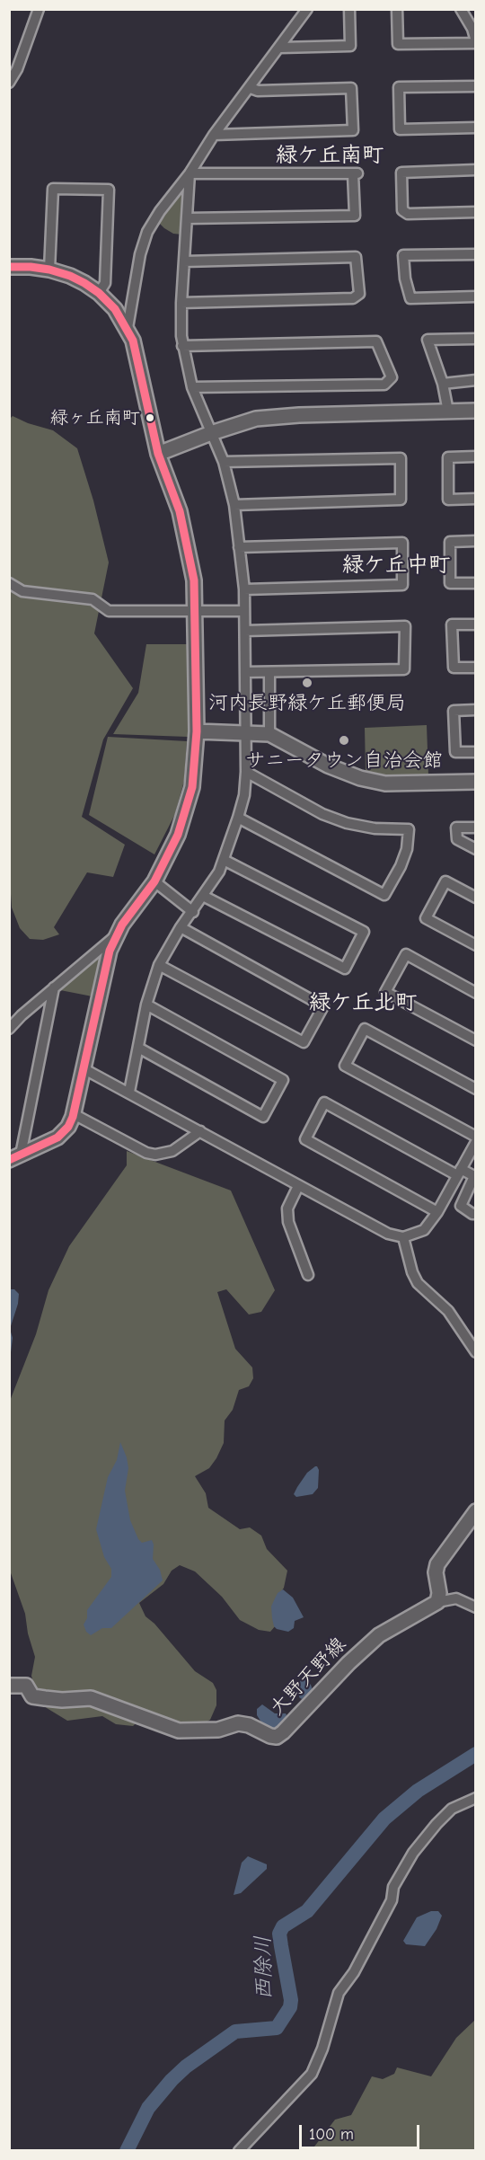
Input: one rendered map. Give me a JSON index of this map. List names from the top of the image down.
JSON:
{
  "streets": {
    "street": ["大野天野線"]
  },
  "districts": ["緑ケ丘南町", "緑ケ丘中町", "緑ケ丘北町"],
  "water": ["西除川"],
  "places": ["緑ヶ丘南町", "河内長野緑ケ丘郵便局", "サニータウン自治会館"],
  "scale_bar": "100 m"
}
